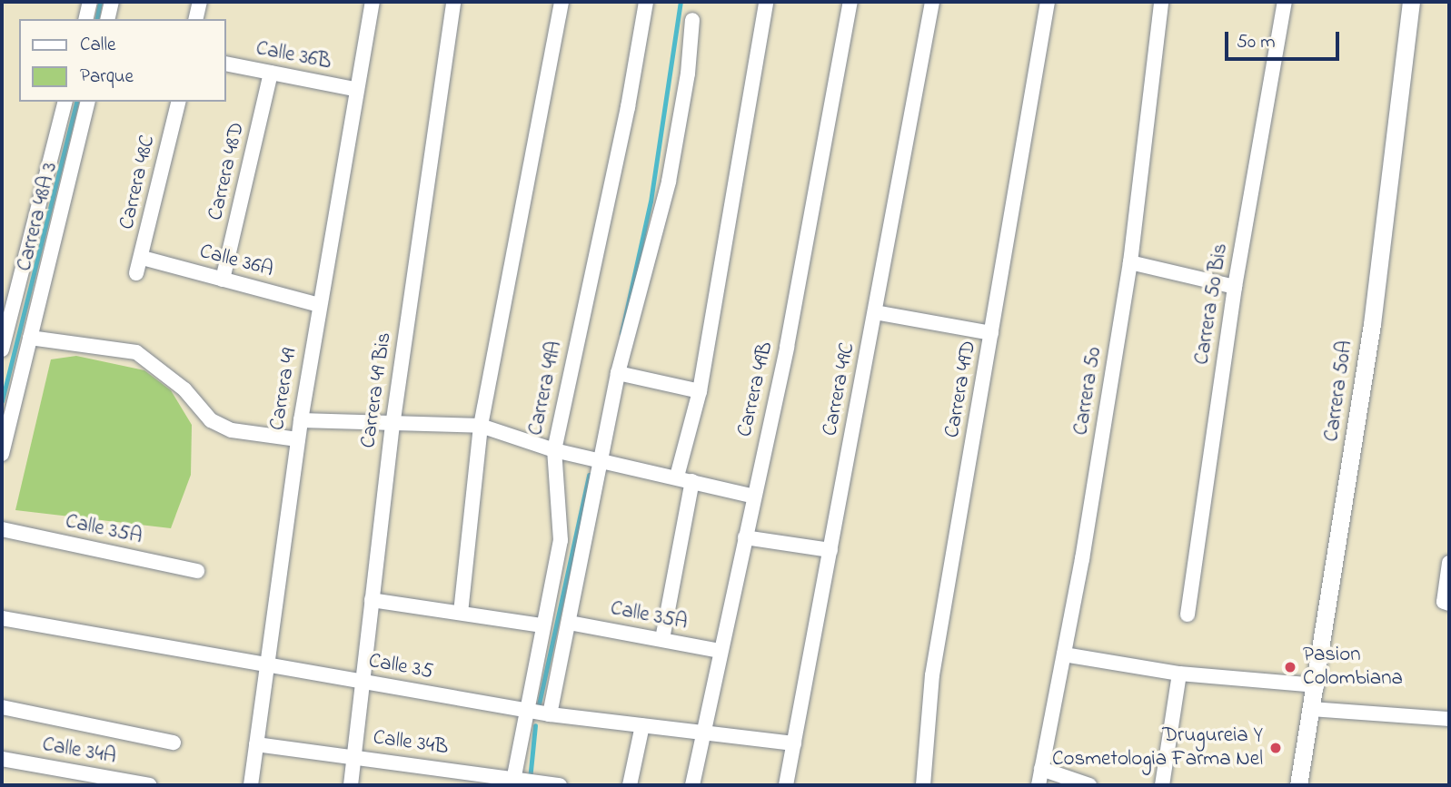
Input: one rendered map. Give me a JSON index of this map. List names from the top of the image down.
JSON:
{
  "streets": {
    "street": [
      "Calle 36B",
      "Carrera 48D",
      "Carrera 48C",
      "Carrera 48A 3",
      "Calle 36A",
      "Carrera 50 Bis",
      "Carrera 49A",
      "Carrera 49",
      "Carrera 49B",
      "Carrera 49C",
      "Carrera 49D",
      "Carrera 49 Bis",
      "Carrera 50",
      "Carrera 50A",
      "Calle 35A",
      "Calle 35",
      "Calle 34B",
      "Calle 34A"
    ]
  },
  "crossings": [
    ["Calle 36B", "Carrera 48D"],
    ["Calle 36B", "Carrera 49"],
    ["Carrera 48D", "Calle 36A"],
    ["Carrera 48C", "Calle 36A"],
    ["Calle 36A", "Carrera 49"],
    ["Carrera 49A", "Calle 35"],
    ["Carrera 49A", "Calle 34B"],
    ["Carrera 49", "Calle 35"],
    ["Carrera 49", "Calle 34B"],
    ["Carrera 49B", "Calle 35A"],
    ["Carrera 49B", "Calle 35"],
    ["Carrera 49C", "Calle 35"],
    ["Carrera 49 Bis", "Calle 35"],
    ["Carrera 49 Bis", "Calle 34B"]
  ],
  "places": ["Pasion Colombiana", "Drugureia Y Cosmetologia Farma Nel"],
  "legend": ["Calle", "Parque"],
  "scale_bar": "50 m"
}
